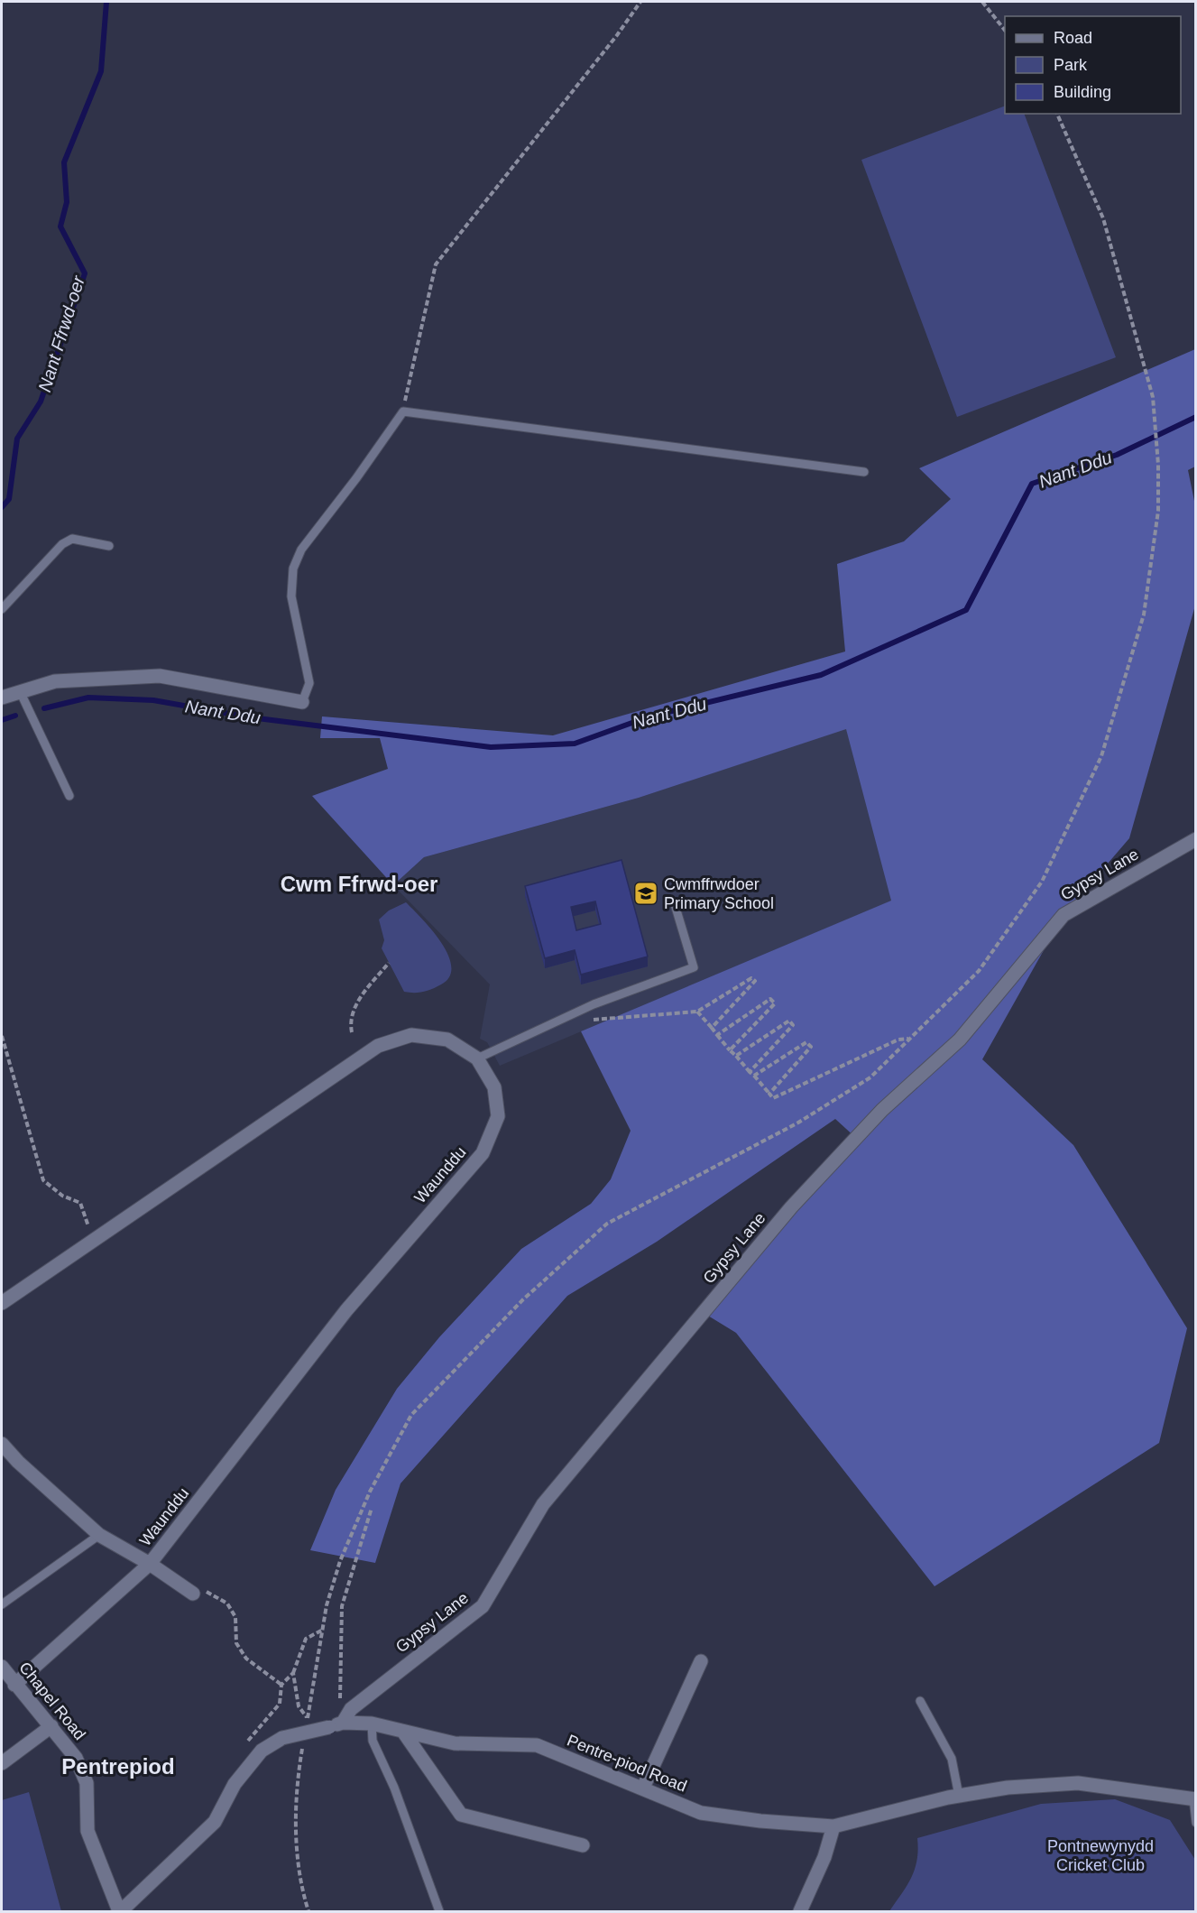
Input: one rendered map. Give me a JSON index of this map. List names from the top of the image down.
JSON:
{
  "streets": {
    "street": [
      "Gypsy Lane",
      "Waunddu",
      "Chapel Road",
      "Pentre-piod Road"
    ]
  },
  "crossings": [
    ["Gypsy Lane", "Pentre-piod Road"],
    ["Chapel Road", "Pentre-piod Road"]
  ],
  "districts": ["Cwm Ffrwd-oer", "Pentrepiod"],
  "water": ["Nant Ffrwd-oer", "Nant Ddu"],
  "parks": ["Pontnewynydd Cricket Club"],
  "places": {
    "school or university": ["Cwmffrwdoer Primary School"]
  },
  "legend": ["Road", "Park", "Building"]
}
